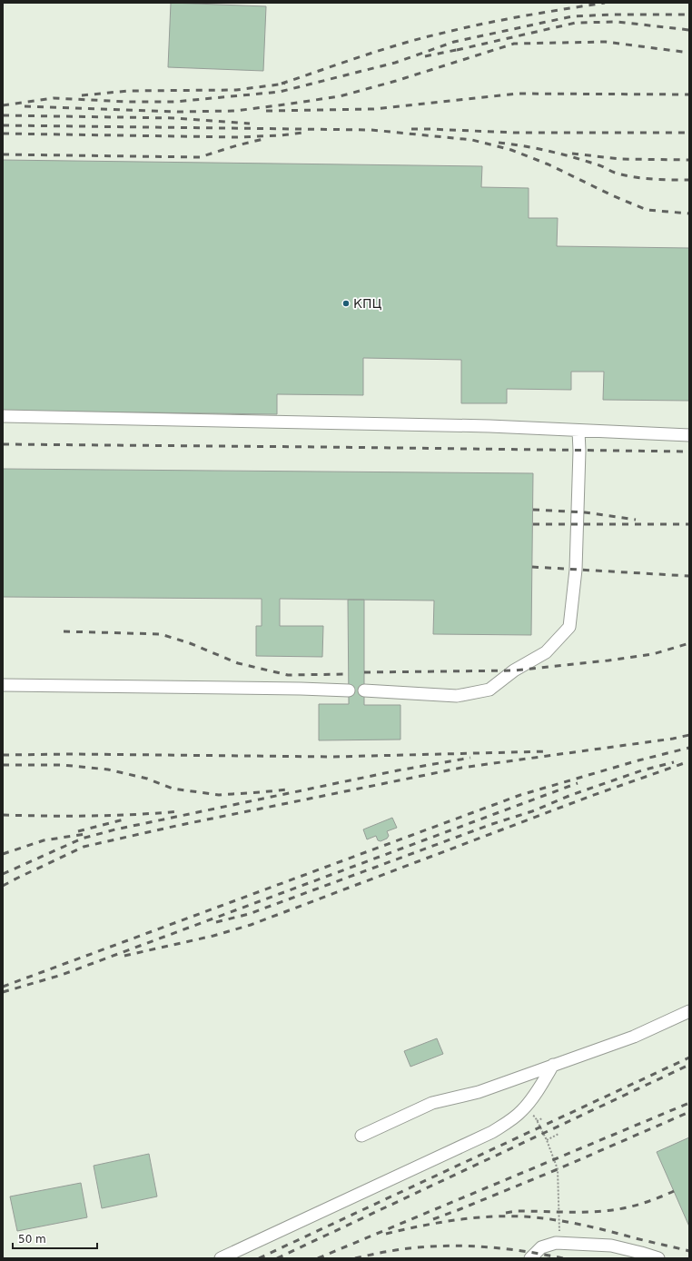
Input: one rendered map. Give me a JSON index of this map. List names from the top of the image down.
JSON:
{
  "places": ["КПЦ"],
  "scale_bar": "50 m"
}
